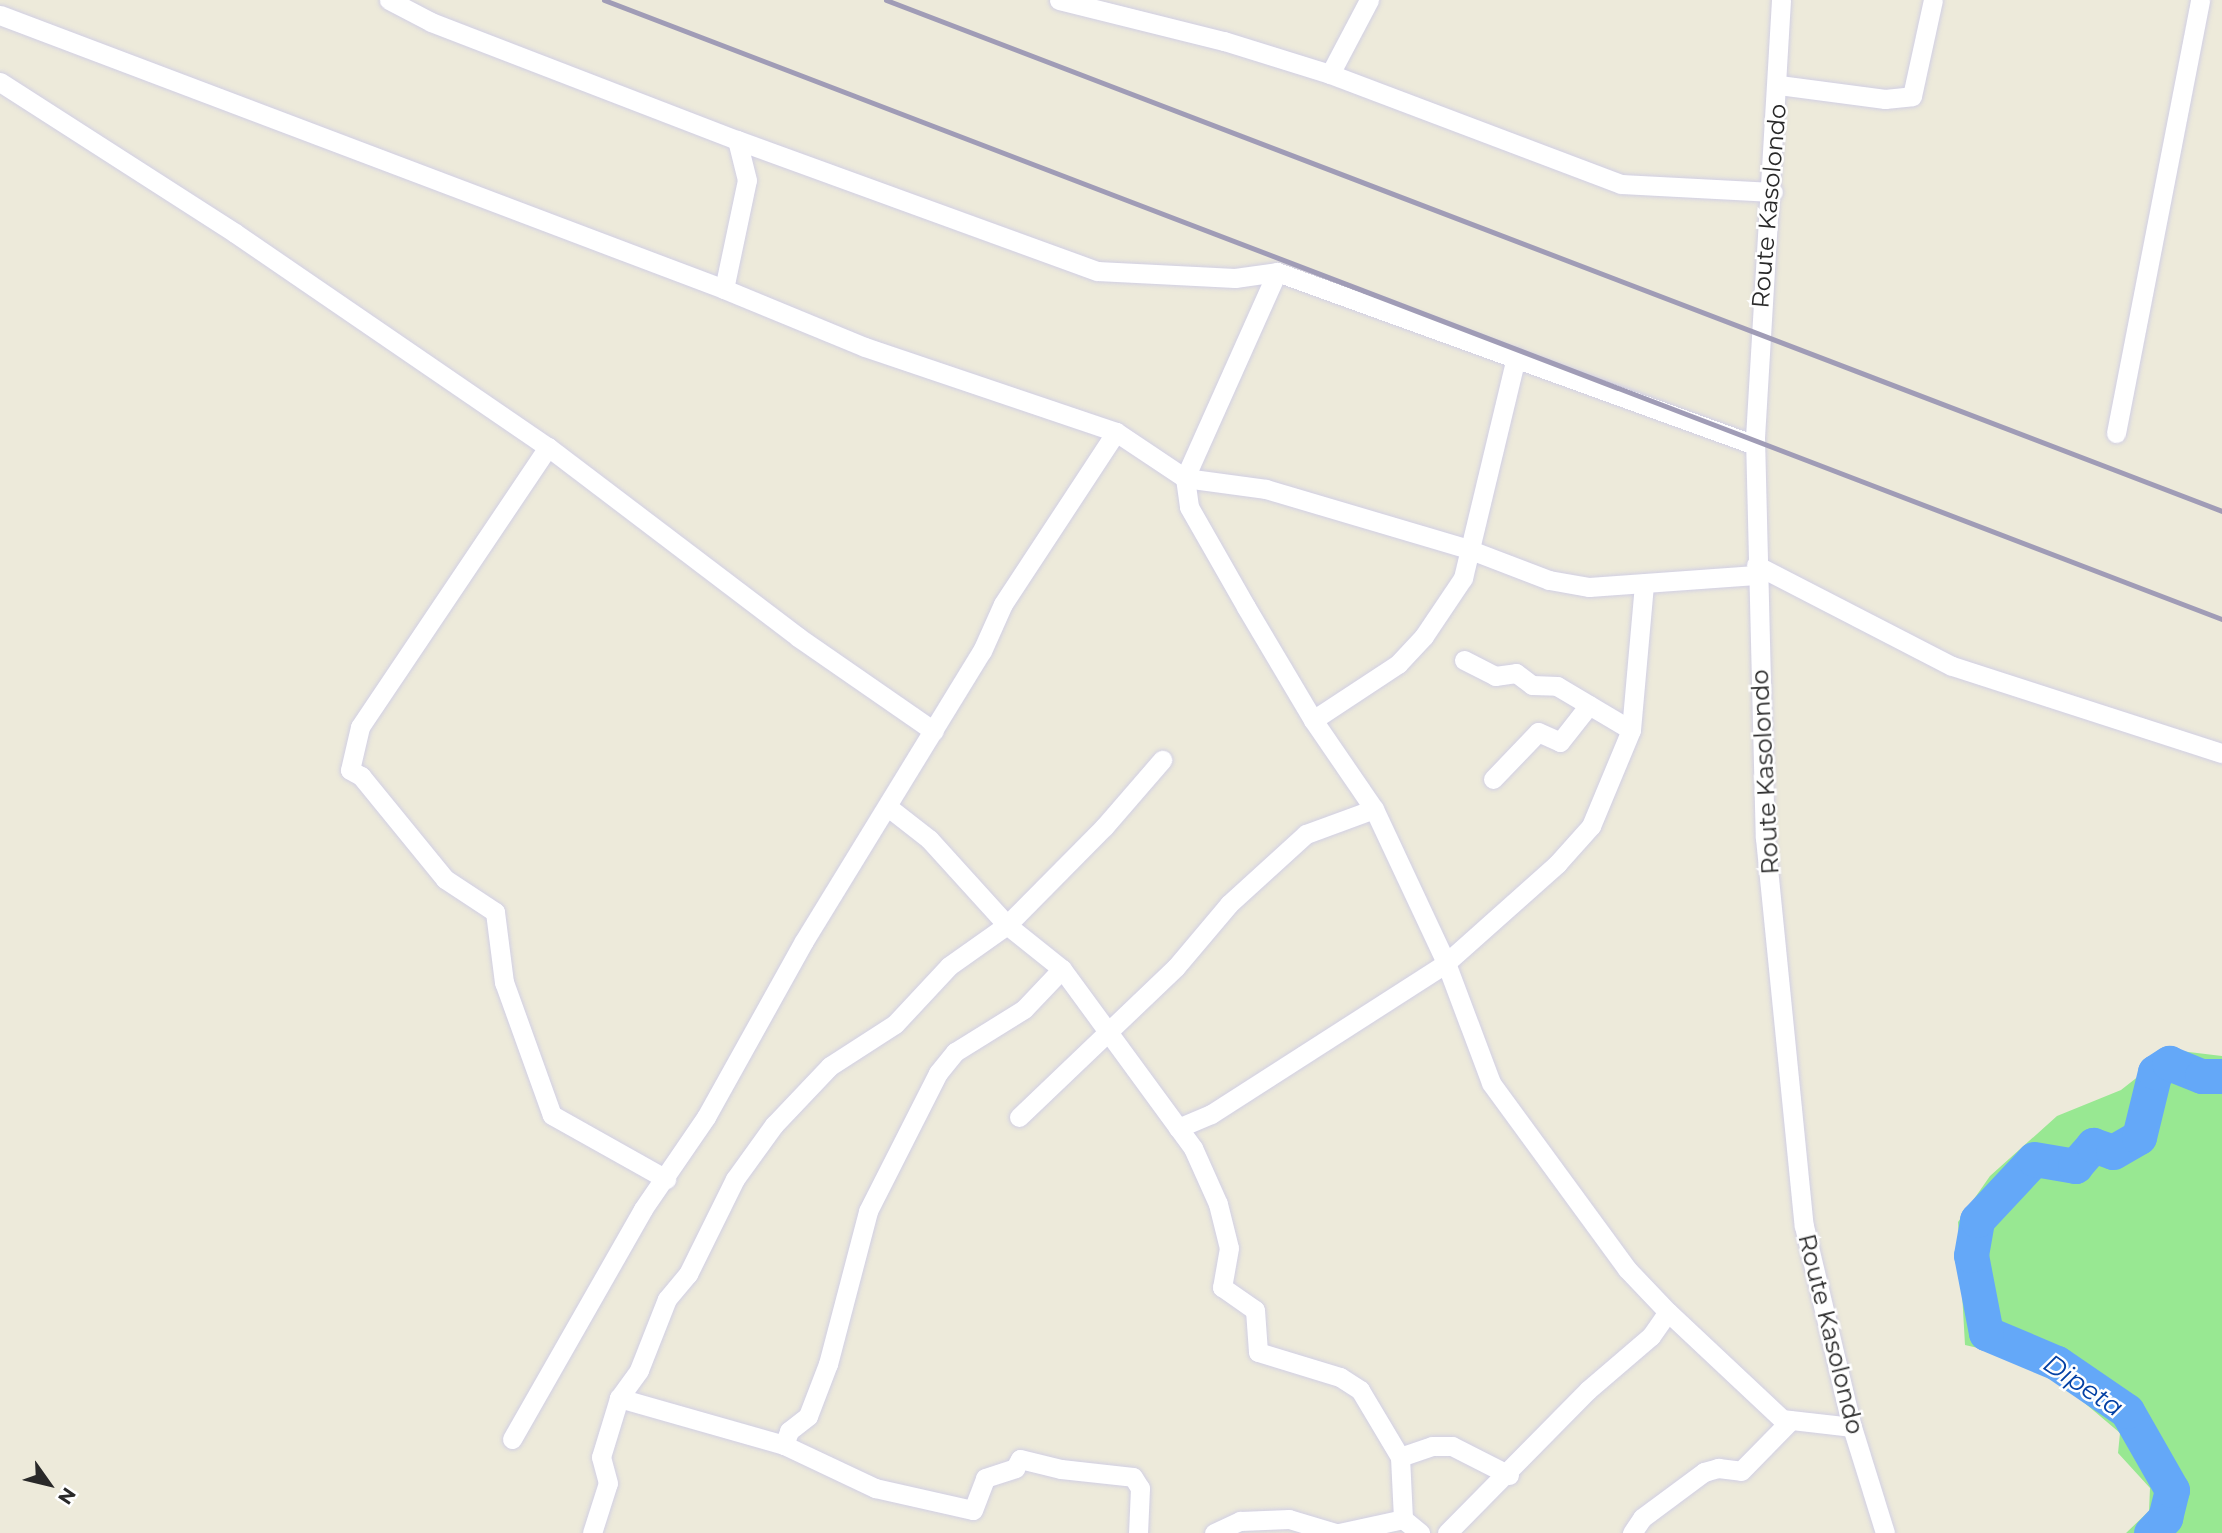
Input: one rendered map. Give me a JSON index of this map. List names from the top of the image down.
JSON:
{
  "streets": {
    "street": ["Route Kasolondo"]
  },
  "water": ["Dipeta"],
  "north": "bottom right"
}
